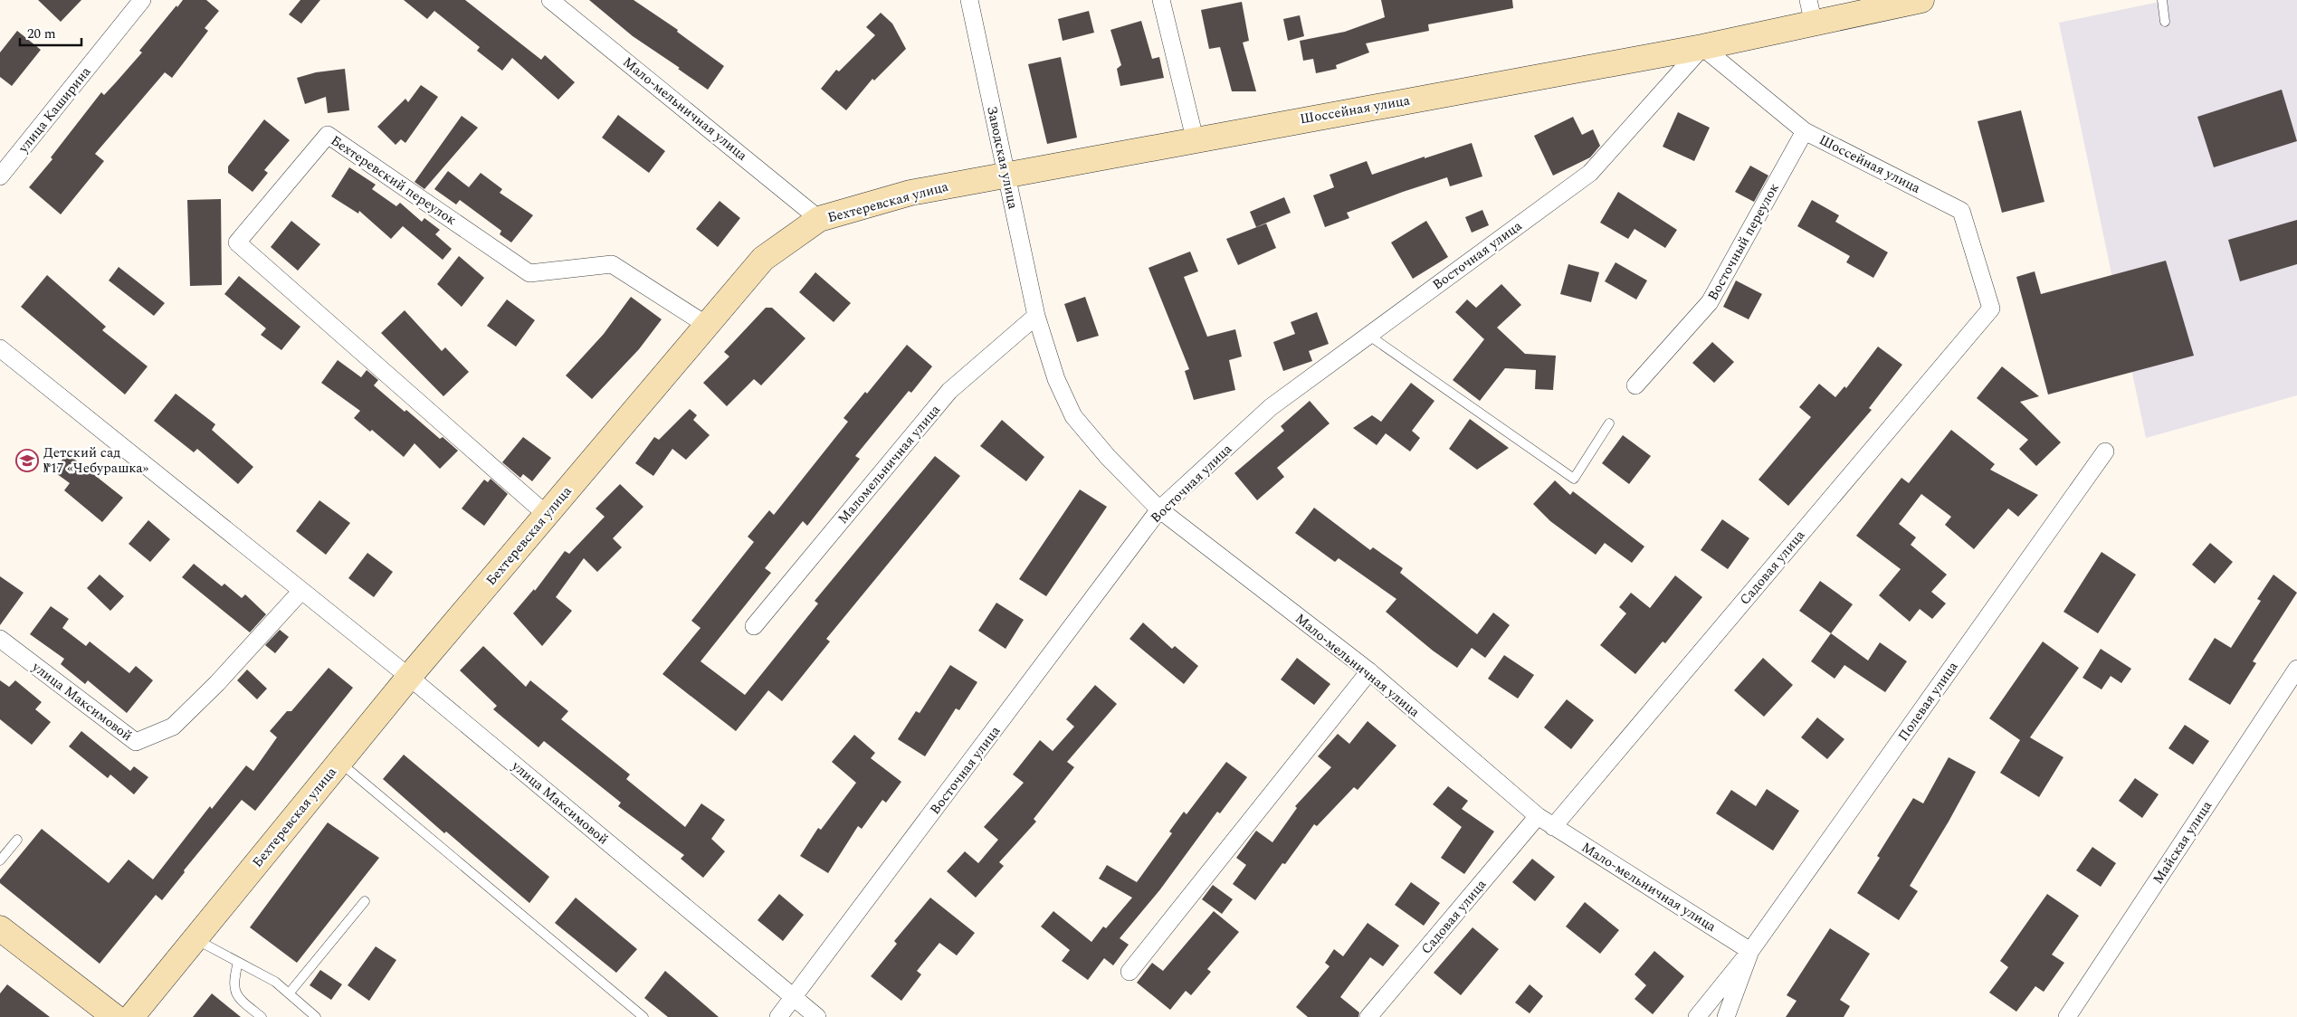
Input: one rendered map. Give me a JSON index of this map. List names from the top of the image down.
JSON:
{
  "streets": {
    "main road": ["Шоссейная улица", "Бехтеревская улица"],
    "street": [
      "Мало-мельничная улица",
      "улица Каширина",
      "Заводская улица",
      "Бехтеревский переулок",
      "Восточный переулок",
      "Восточная улица",
      "Маломельничная улица",
      "Садовая улица",
      "улица Максимовой",
      "Полевая улица",
      "Майская улица"
    ]
  },
  "crossings": [
    ["Мало-мельничная улица", "Заводская улица"],
    ["Мало-мельничная улица", "Бехтеревская улица"],
    ["Мало-мельничная улица", "Восточная улица"],
    ["Мало-мельничная улица", "Маломельничная улица"],
    ["Мало-мельничная улица", "Садовая улица"],
    ["Мало-мельничная улица", "Полевая улица"],
    ["Шоссейная улица", "Заводская улица"],
    ["Шоссейная улица", "Бехтеревская улица"],
    ["Шоссейная улица", "Восточный переулок"],
    ["Шоссейная улица", "Восточная улица"],
    ["Шоссейная улица", "Садовая улица"],
    ["Заводская улица", "Бехтеревская улица"],
    ["Заводская улица", "Маломельничная улица"],
    ["Бехтеревский переулок", "Бехтеревская улица"],
    ["Бехтеревская улица", "улица Максимовой"],
    ["Восточная улица", "улица Максимовой"]
  ],
  "places": {
    "school or university": ["Детский сад №17 «Чебурашка»"]
  },
  "scale_bar": "20 m"
}
